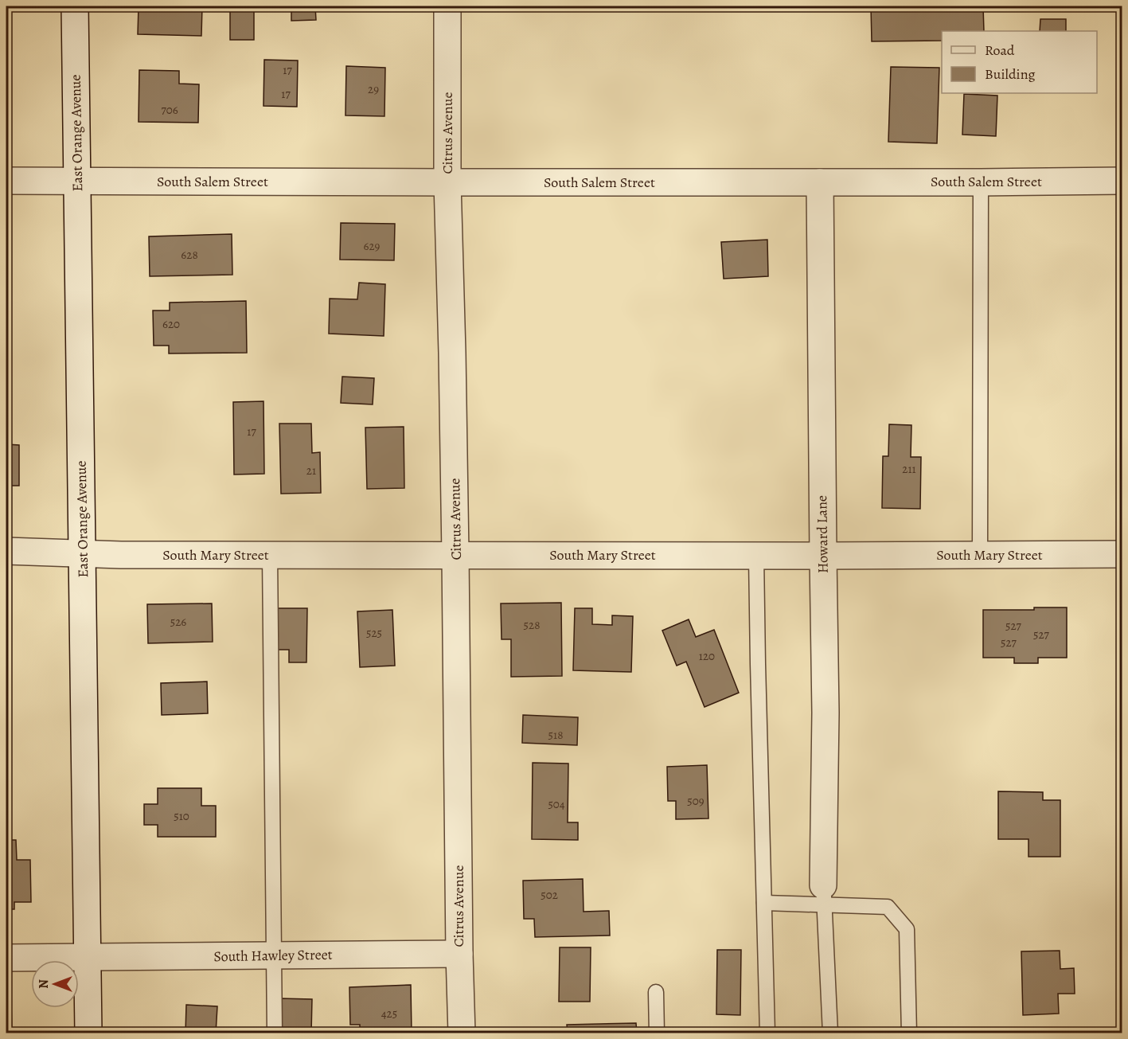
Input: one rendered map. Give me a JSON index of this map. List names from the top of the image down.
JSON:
{
  "streets": {
    "street": [
      "East Orange Avenue",
      "Citrus Avenue",
      "South Salem Street",
      "Howard Lane",
      "South Mary Street",
      "South Hawley Street"
    ]
  },
  "crossings": [
    ["East Orange Avenue", "South Salem Street"],
    ["East Orange Avenue", "South Mary Street"],
    ["East Orange Avenue", "South Hawley Street"],
    ["Citrus Avenue", "South Salem Street"],
    ["Citrus Avenue", "South Mary Street"],
    ["Citrus Avenue", "South Hawley Street"],
    ["South Salem Street", "Howard Lane"],
    ["Howard Lane", "South Mary Street"]
  ],
  "house_numbers": [
    "17",
    "29",
    "17",
    "706",
    "629",
    "628",
    "620",
    "17",
    "211",
    "21",
    "526",
    "528",
    "527",
    "525",
    "527",
    "527",
    "120",
    "518",
    "509",
    "504",
    "510",
    "502",
    "425"
  ],
  "legend": ["Road", "Building"],
  "north": "left"
}
